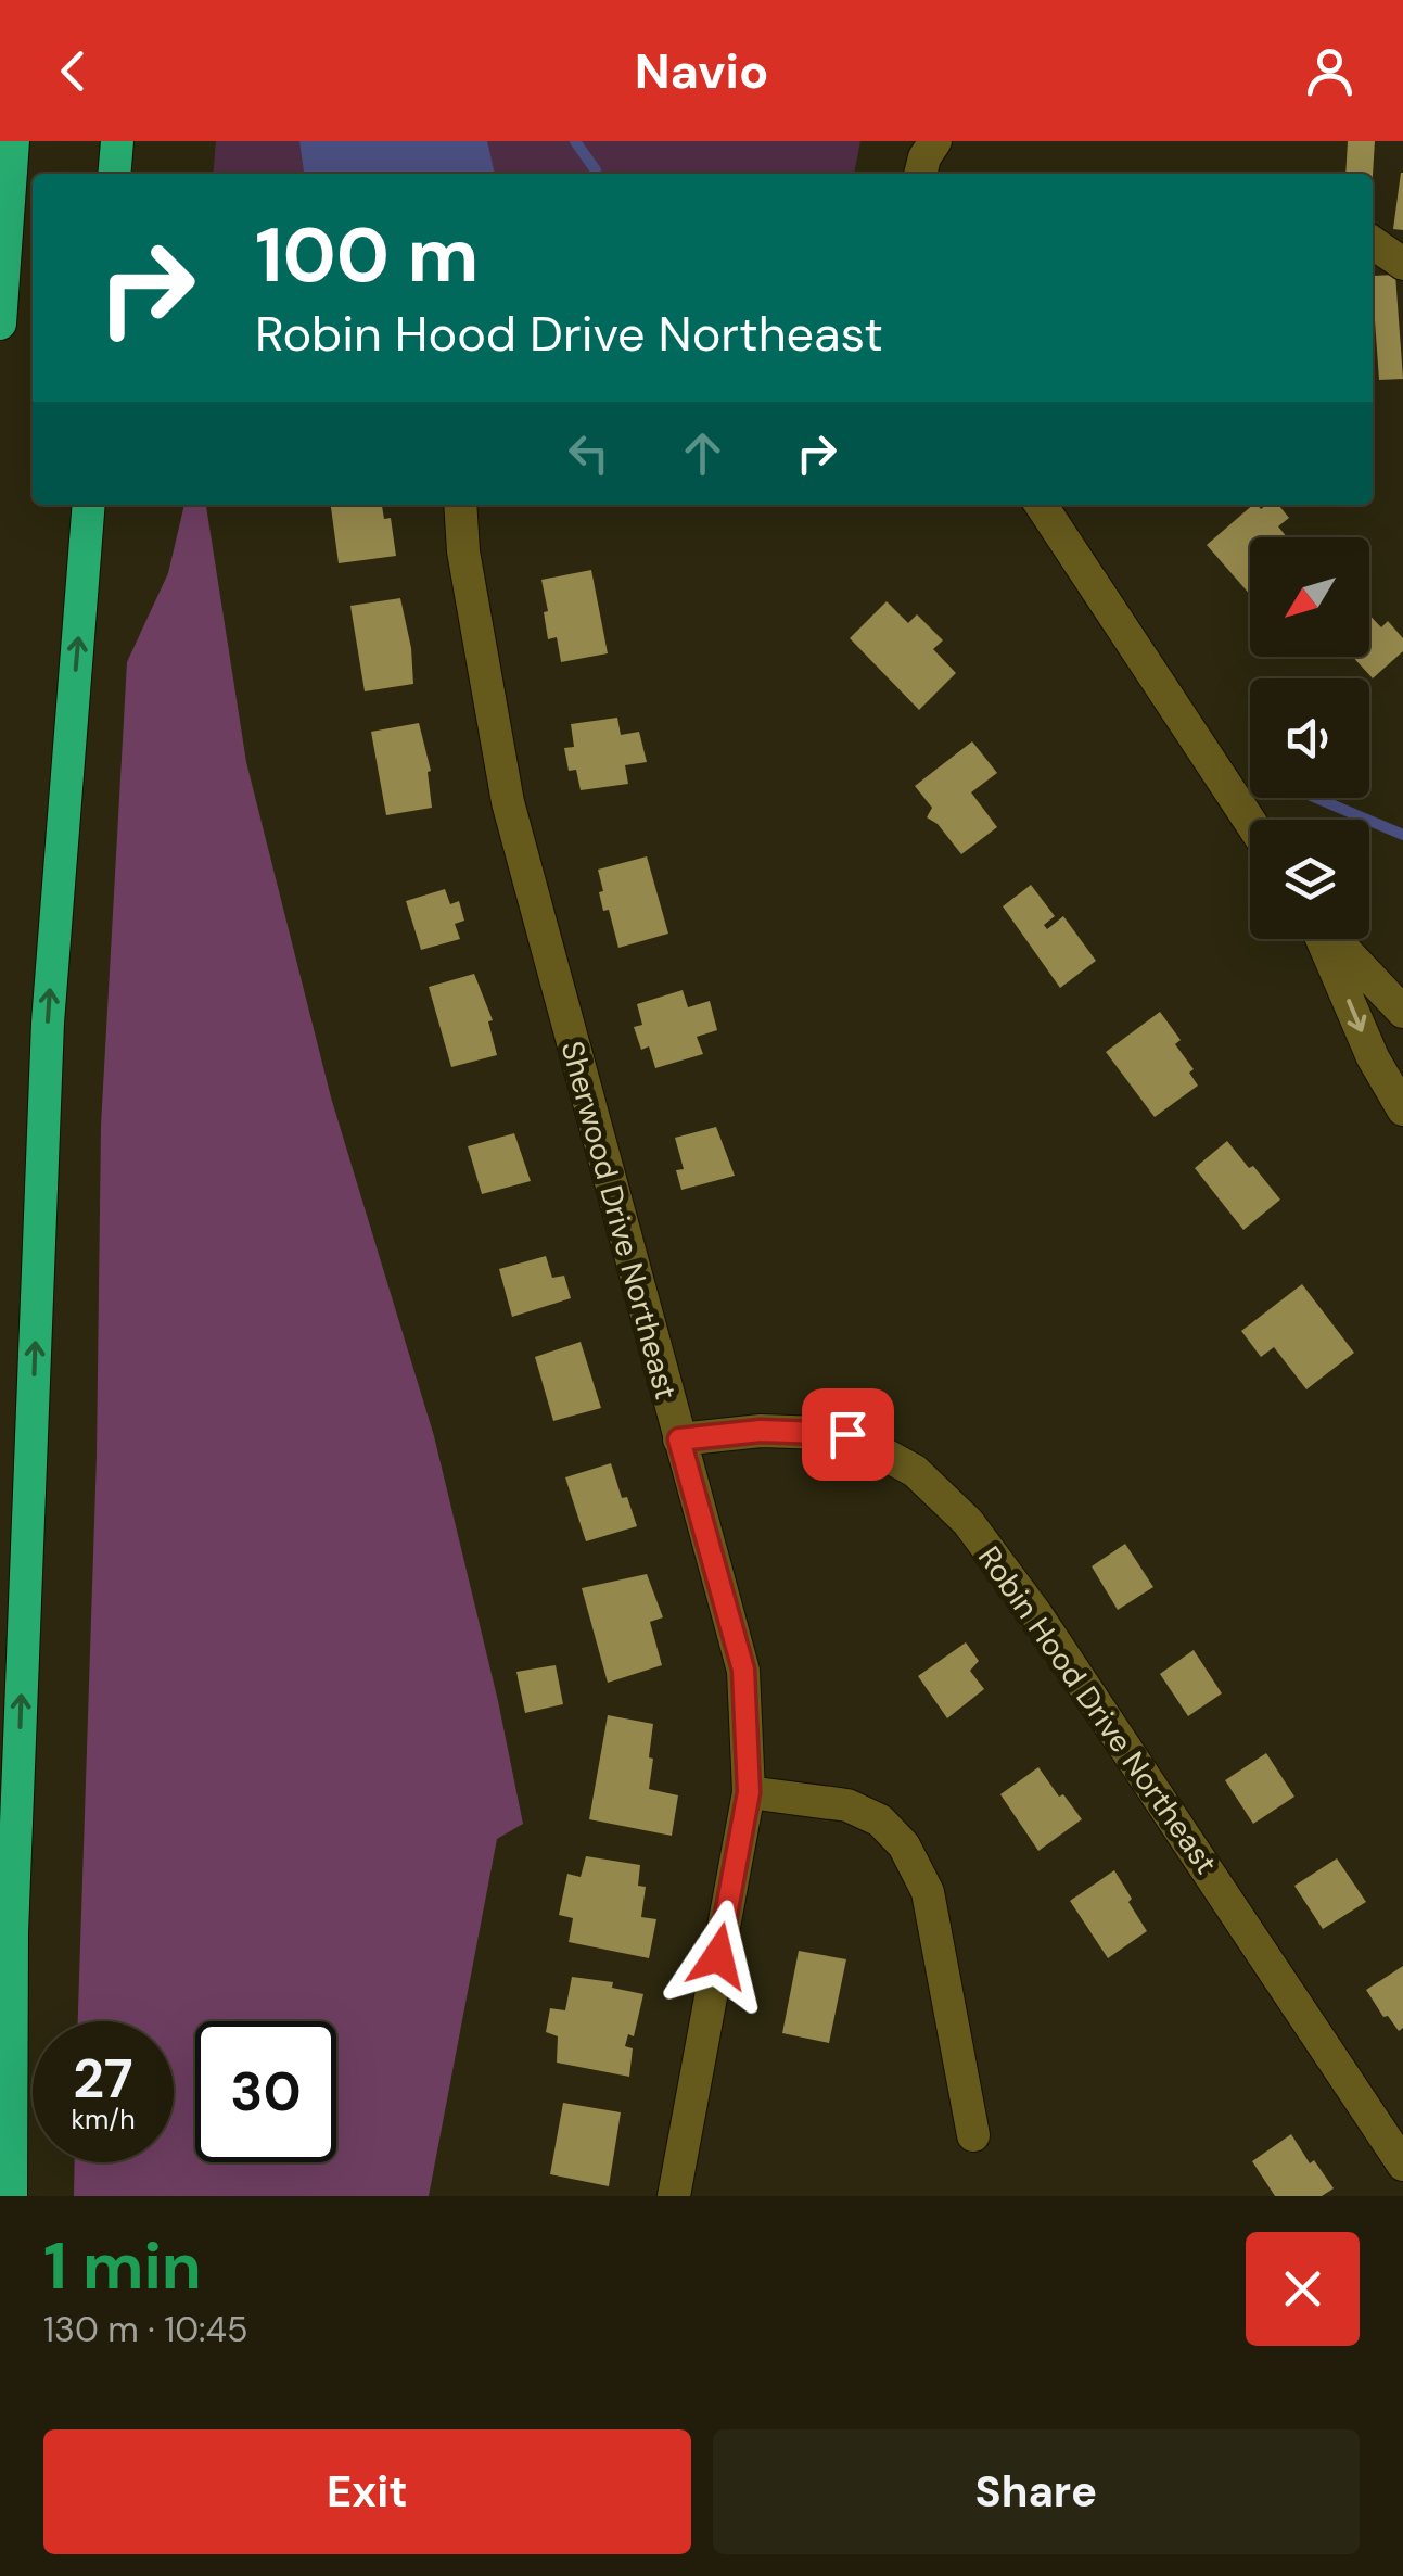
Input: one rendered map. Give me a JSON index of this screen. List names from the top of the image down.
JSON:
{
  "streets": {
    "street": ["Sherwood Drive Northeast", "Robin Hood Drive Northeast"]
  },
  "crossings": [
    ["Sherwood Drive Northeast", "Robin Hood Drive Northeast"]
  ],
  "north": "bottom left",
  "page": {
    "header": "Navio",
    "turn": ["100 m", "Robin Hood Drive Northeast"],
    "speed": "27 km/h",
    "limit": "30",
    "heading": ["1 min", "130 m · 10:45"],
    "buttons": ["Exit", "Share"]
  }
}
